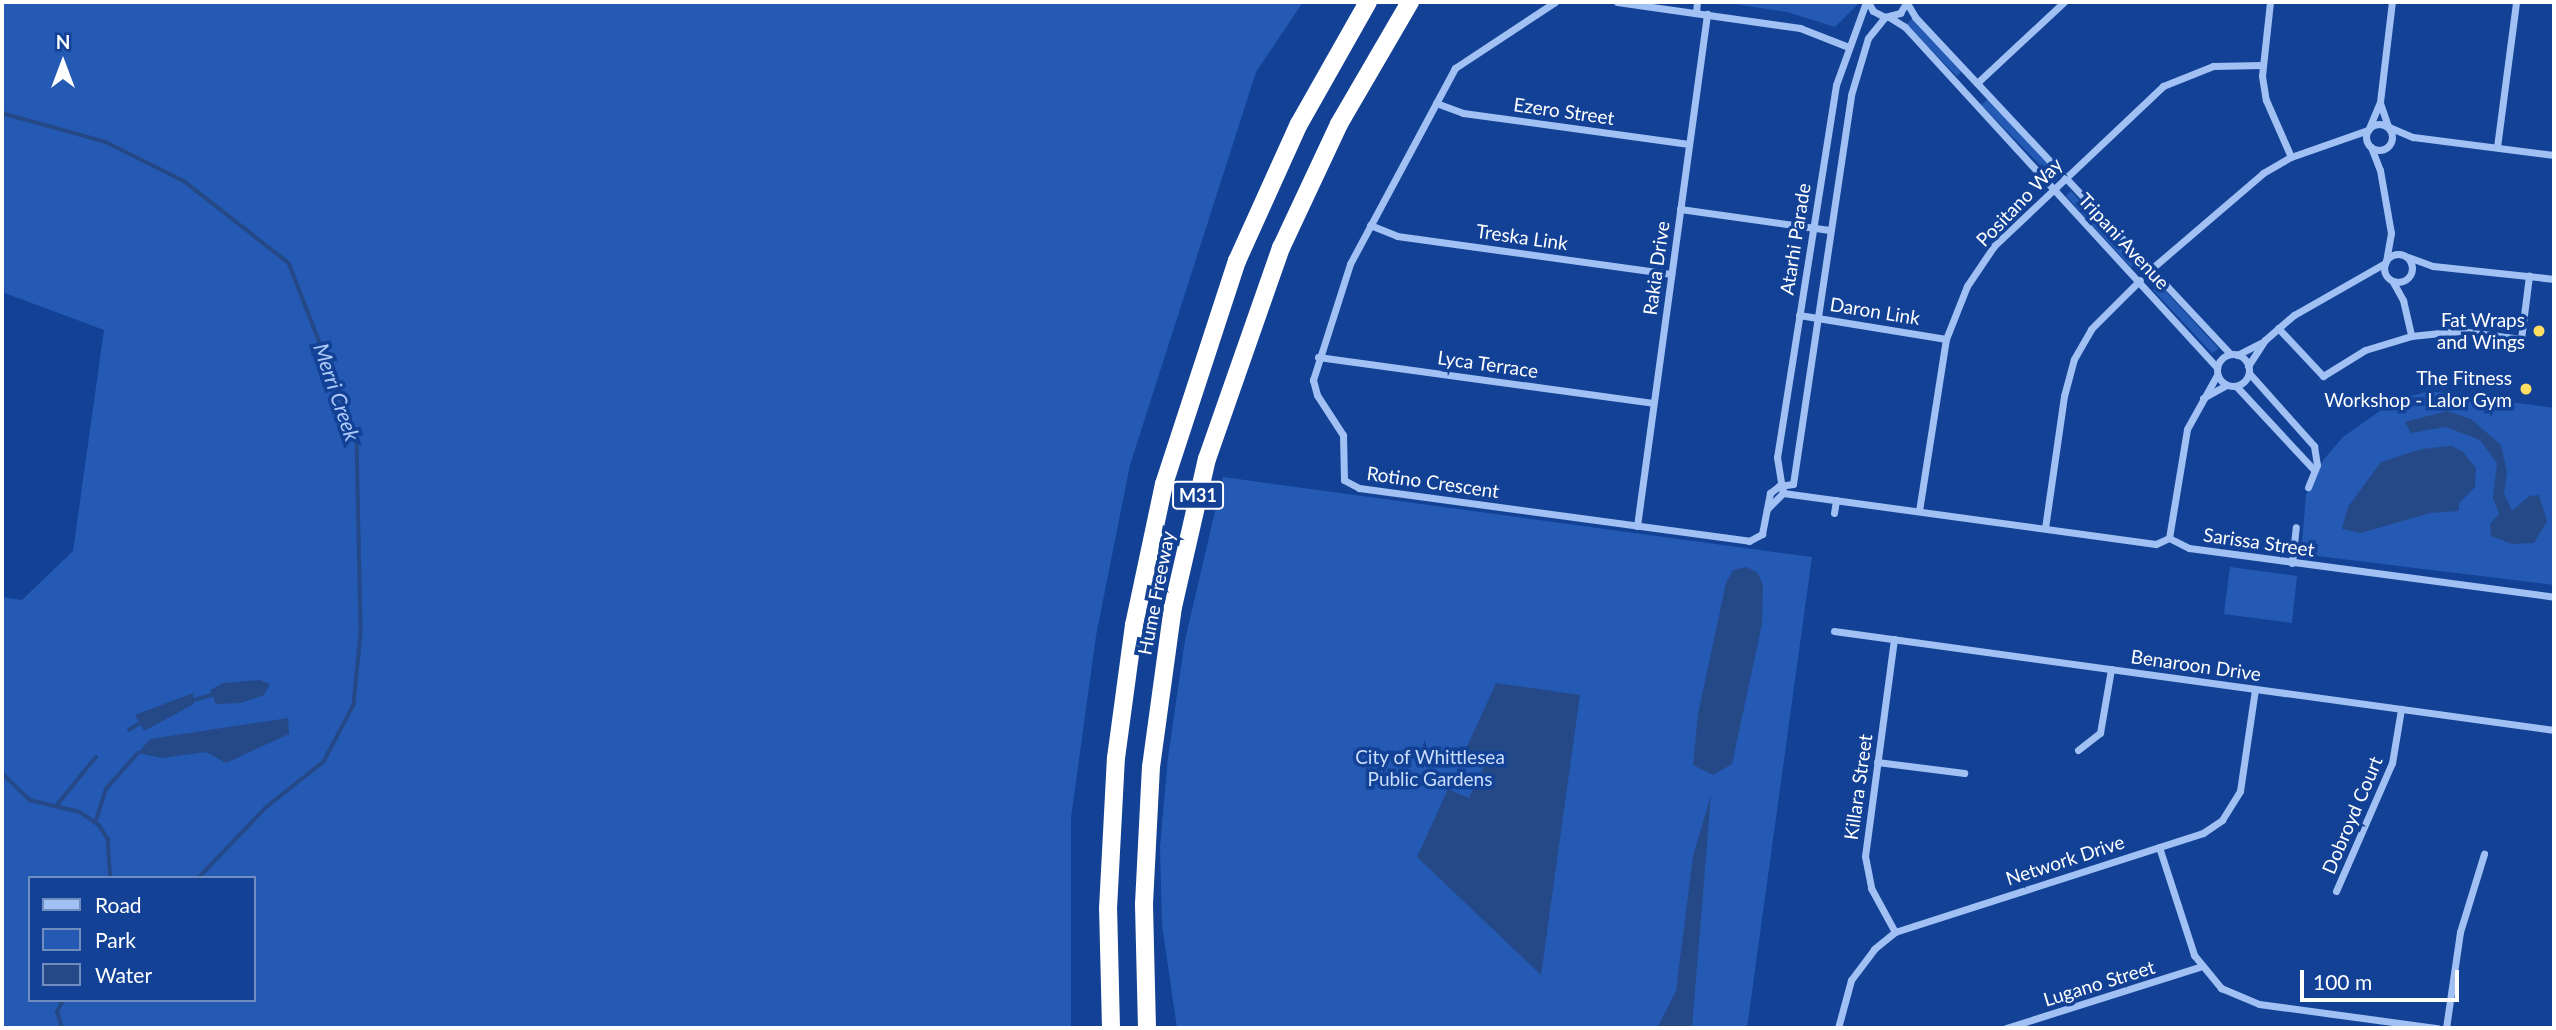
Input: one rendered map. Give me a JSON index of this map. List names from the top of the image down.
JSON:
{
  "streets": {
    "highway": ["M31", "Hume Freeway"],
    "street": [
      "Ezero Street",
      "Positano Way",
      "Treska Link",
      "Atarhi Parade",
      "Tripani Avenue",
      "Rakia Drive",
      "Daron Link",
      "Lyca Terrace",
      "Rotino Crescent",
      "Sarissa Street",
      "Benaroon Drive",
      "Killara Street",
      "Dobroyd Court",
      "Network Drive",
      "Lugano Street"
    ]
  },
  "crossings": [
    ["Ezero Street", "Rakia Drive"],
    ["Ezero Street", "Rotino Crescent"],
    ["Positano Way", "Tripani Avenue"],
    ["Positano Way", "Daron Link"],
    ["Positano Way", "Sarissa Street"],
    ["Treska Link", "Rakia Drive"],
    ["Treska Link", "Rotino Crescent"],
    ["Atarhi Parade", "Tripani Avenue"],
    ["Atarhi Parade", "Daron Link"],
    ["Atarhi Parade", "Rotino Crescent"],
    ["Atarhi Parade", "Sarissa Street"],
    ["Rakia Drive", "Lyca Terrace"],
    ["Rakia Drive", "Rotino Crescent"],
    ["Lyca Terrace", "Rotino Crescent"],
    ["Rotino Crescent", "Sarissa Street"],
    ["Benaroon Drive", "Killara Street"],
    ["Benaroon Drive", "Dobroyd Court"],
    ["Benaroon Drive", "Network Drive"],
    ["Killara Street", "Network Drive"]
  ],
  "water": ["Merri Creek"],
  "parks": ["City of Whittlesea Public Gardens"],
  "places": ["Fat Wraps and Wings", "The Fitness Workshop - Lalor Gym"],
  "legend": ["Road", "Park", "Water"],
  "scale_bar": "100 m",
  "north": "top"
}
